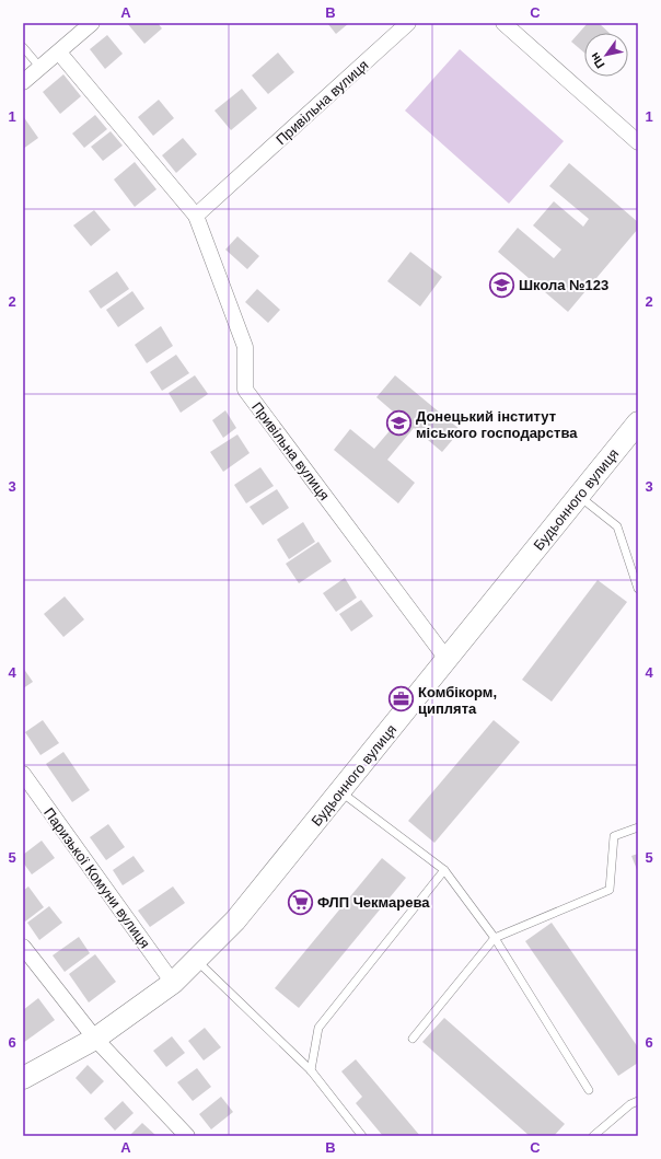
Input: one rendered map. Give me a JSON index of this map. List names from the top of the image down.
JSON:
{
  "streets": {
    "main road": ["Будьонного вулиця"],
    "street": ["Привільна вулиця", "Паризької Комуни вулиця"]
  },
  "crossings": [
    ["Привільна вулиця", "Будьонного вулиця"],
    ["Будьонного вулиця", "Паризької Комуни вулиця"]
  ],
  "places": {
    "school or university": ["Школа №123", "Донецький інститут міського господарства"],
    "office": ["Комбікорм, циплята"],
    "supermarket": ["ФЛП Чекмарева"]
  },
  "north": "bottom left",
  "grid": {
    "columns": ["A", "B", "C"],
    "rows": [
      "1",
      "2",
      "3",
      "4",
      "5",
      "6"
    ]
  }
}
